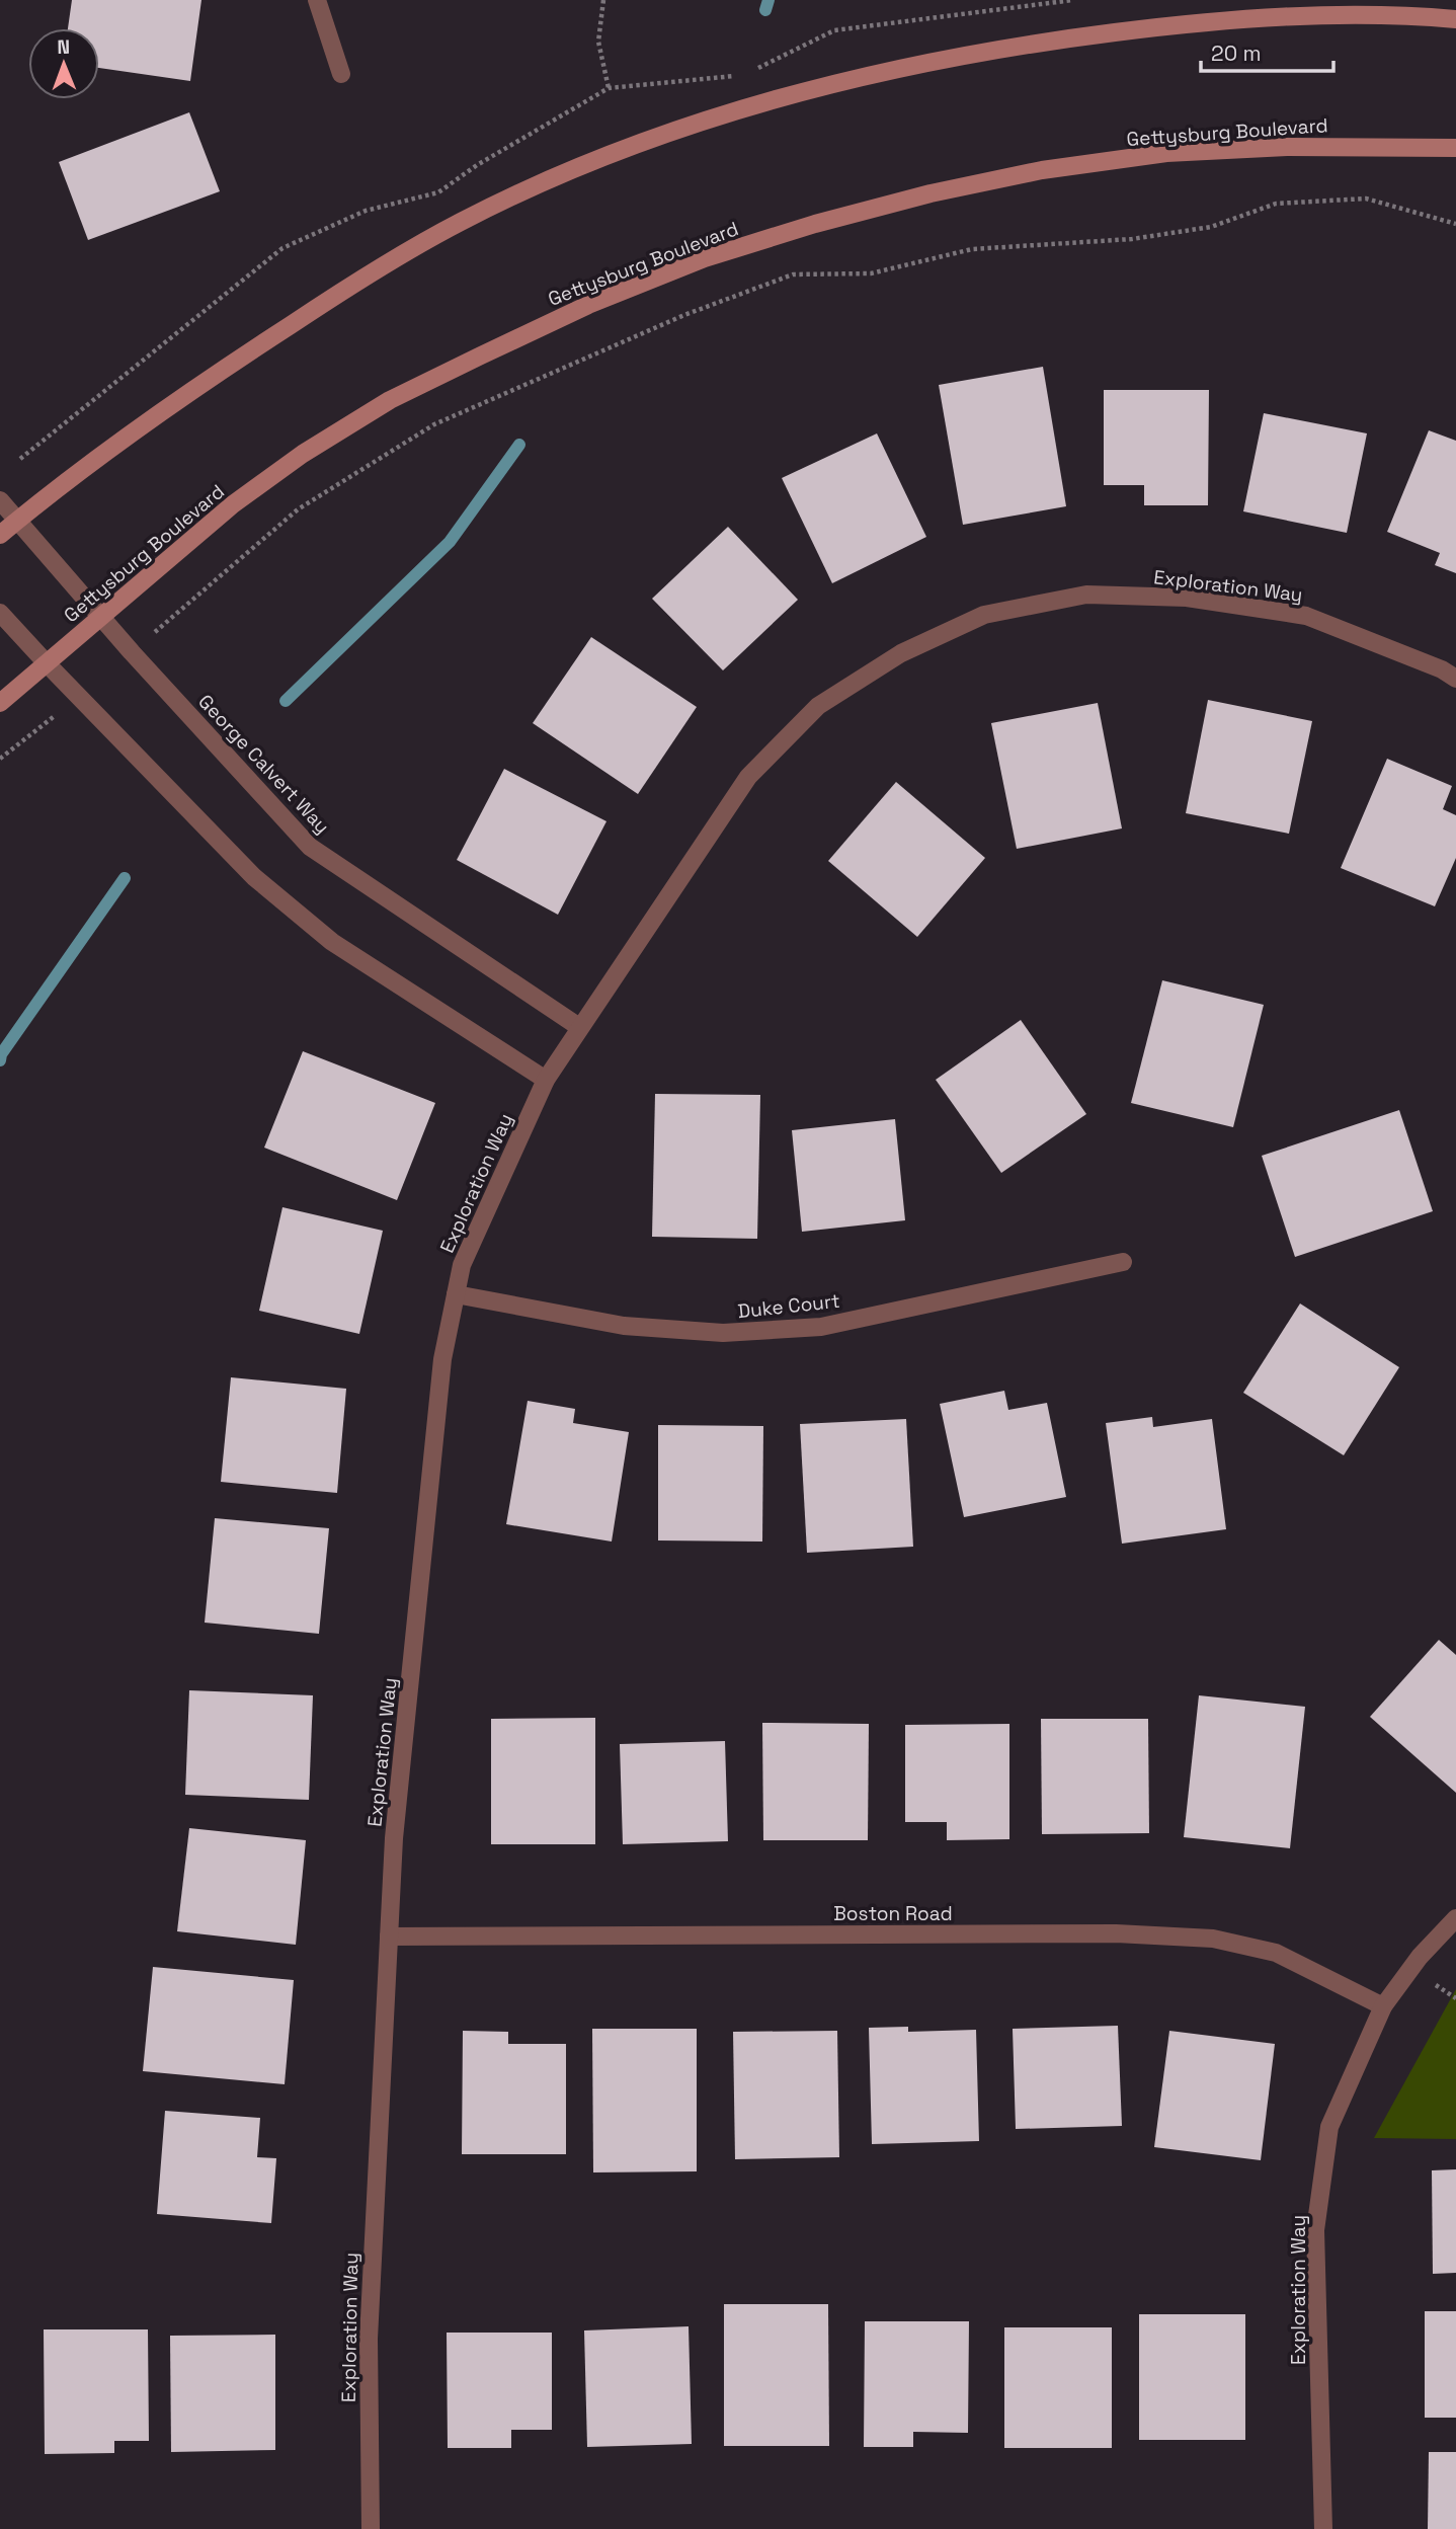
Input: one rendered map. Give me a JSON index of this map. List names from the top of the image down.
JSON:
{
  "streets": {
    "street": [
      "Gettysburg Boulevard",
      "Exploration Way",
      "George Calvert Way",
      "Duke Court",
      "Boston Road"
    ]
  },
  "crossings": [
    ["Gettysburg Boulevard", "George Calvert Way"],
    ["Exploration Way", "George Calvert Way"],
    ["Exploration Way", "Duke Court"],
    ["Exploration Way", "Boston Road"]
  ],
  "scale_bar": "20 m",
  "north": "top"
}
